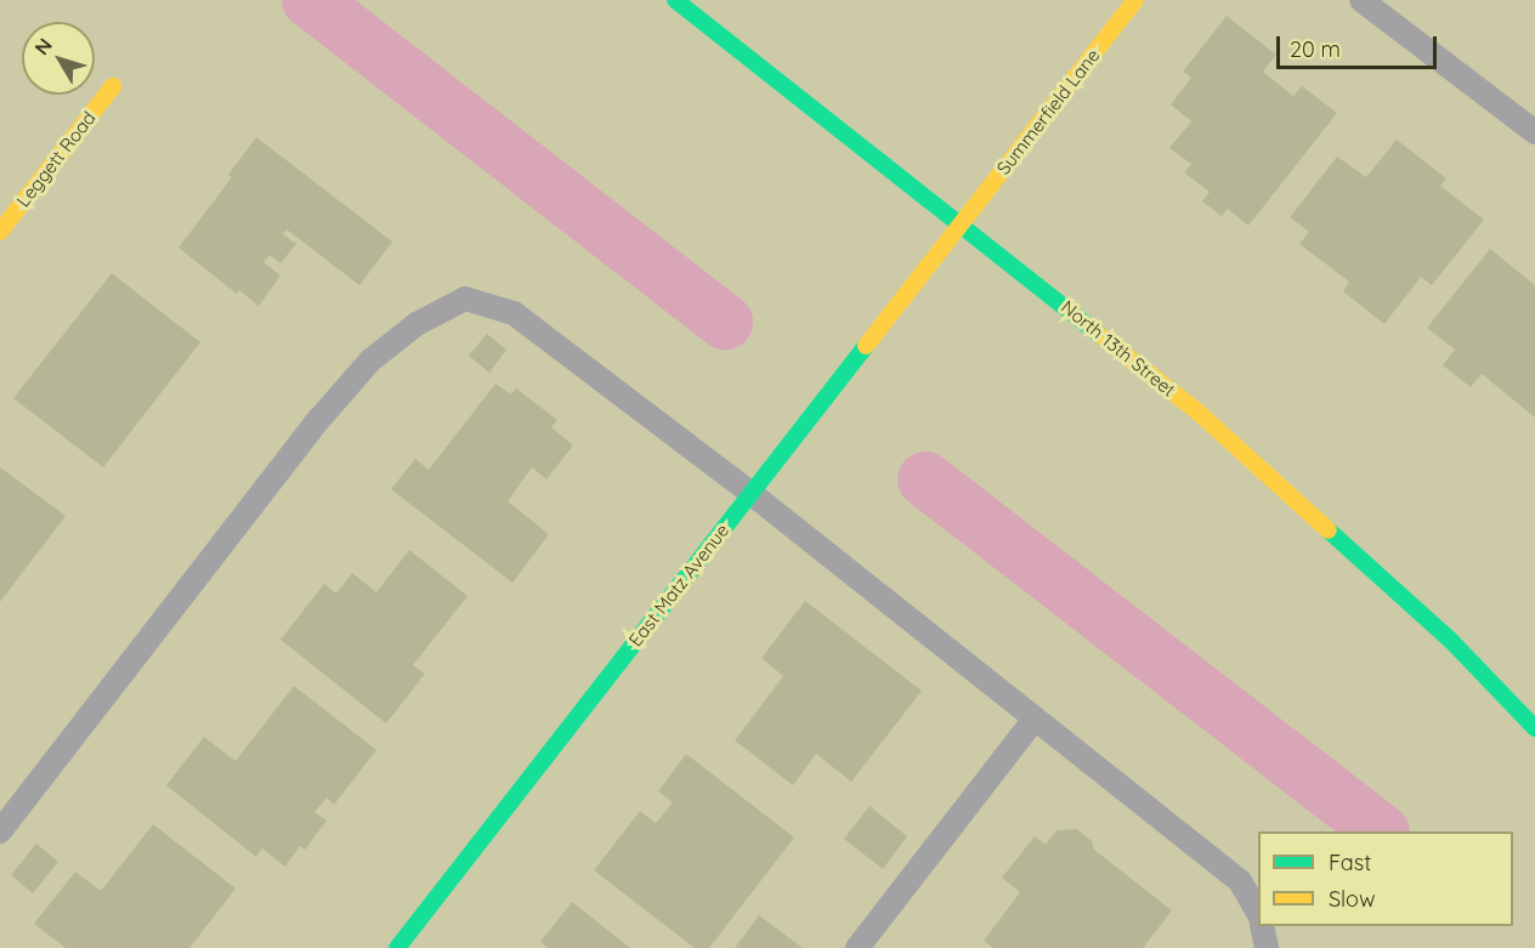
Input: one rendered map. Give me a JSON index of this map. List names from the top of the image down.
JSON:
{
  "streets": {
    "street": [
      "Summerfield Lane",
      "Leggett Road",
      "North 13th Street",
      "East Matz Avenue"
    ]
  },
  "crossings": [
    ["Summerfield Lane", "North 13th Street"],
    ["Summerfield Lane", "East Matz Avenue"],
    ["North 13th Street", "East Matz Avenue"]
  ],
  "legend": ["Fast", "Slow"],
  "scale_bar": "20 m",
  "north": "top left"
}
